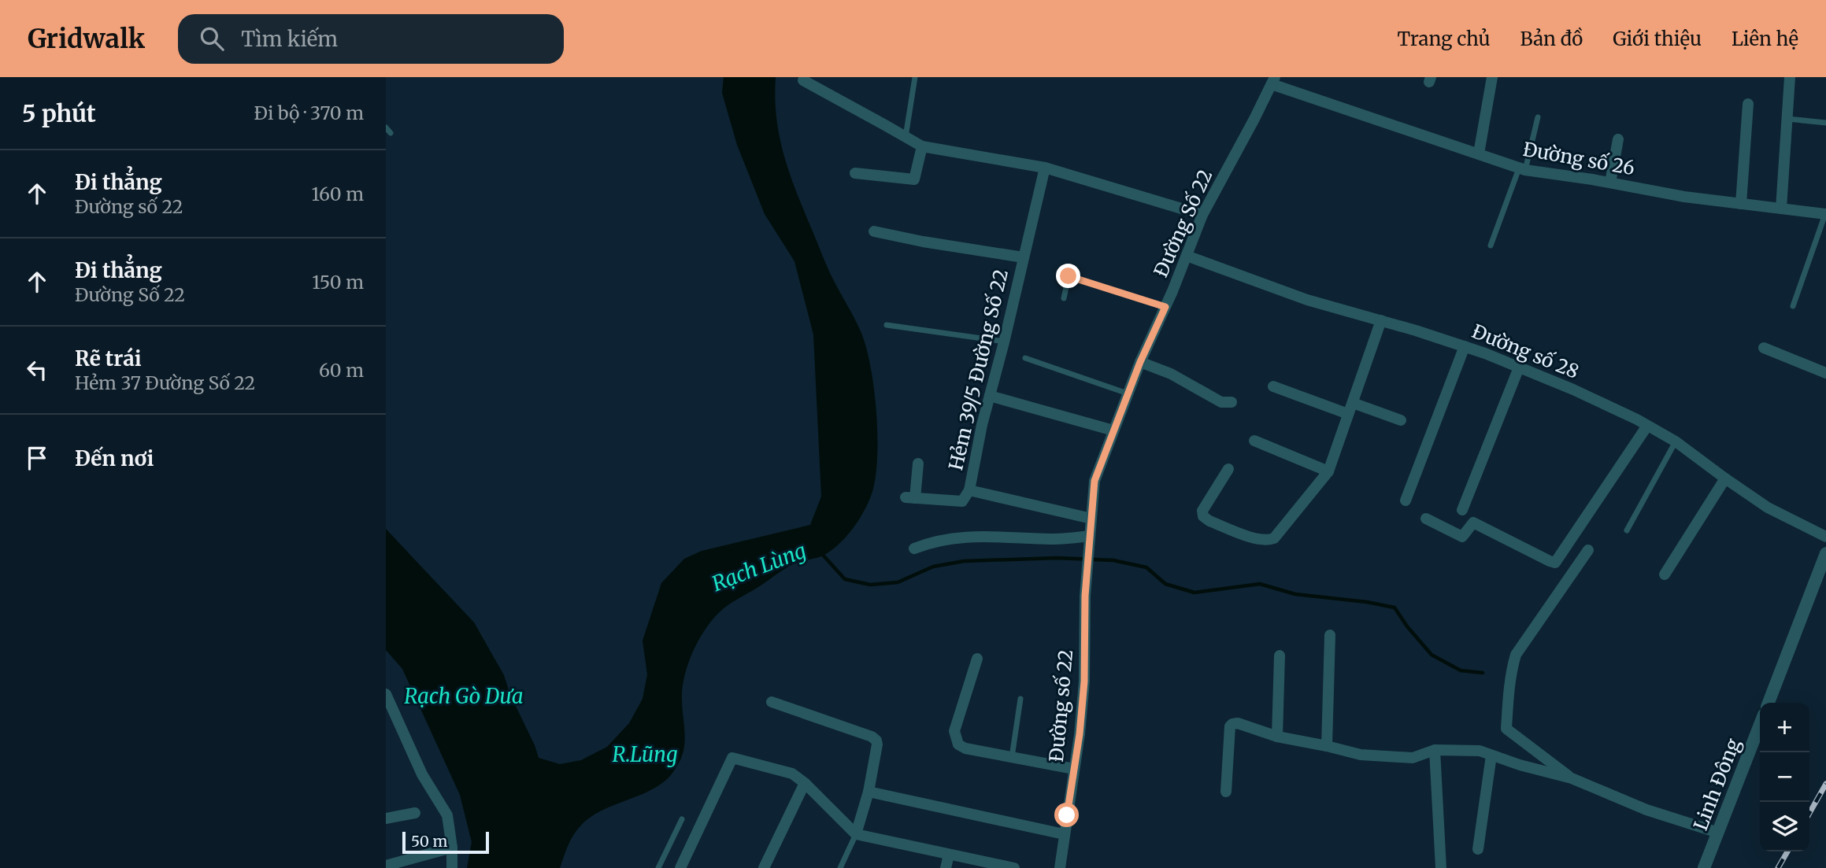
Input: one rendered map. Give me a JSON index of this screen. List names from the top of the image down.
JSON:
{
  "streets": {
    "street": [
      "Đường số 26",
      "Đường Số 22",
      "Đường số 28",
      "Hẻm 39/5 Đường Số 22",
      "Đường số 22",
      "Linh Đông"
    ]
  },
  "crossings": [
    ["Đường số 26", "Đường Số 22"],
    ["Đường Số 22", "Đường số 28"],
    ["Đường Số 22", "Đường số 22"]
  ],
  "water": ["Rạch Lùng", "Rạch Gò Dưa", "R.Lũng"],
  "scale_bar": "50 m",
  "page": {
    "header": "Gridwalk",
    "search": "Tìm kiếm",
    "nav": [
      "Trang chủ",
      "Bản đồ",
      "Giới thiệu",
      "Liên hệ"
    ],
    "heading": ["5 phút", "Đi bộ · 370 m"],
    "list": [
      ["Đi thẳng", "Đường số 22", "160 m"],
      ["Đi thẳng", "Đường Số 22", "150 m"],
      ["Rẽ trái", "Hẻm 37 Đường Số 22", "60 m"],
      "Đến nơi"
    ],
    "map_buttons": ["+", "−"],
    "scale": "50 m"
  }
}
